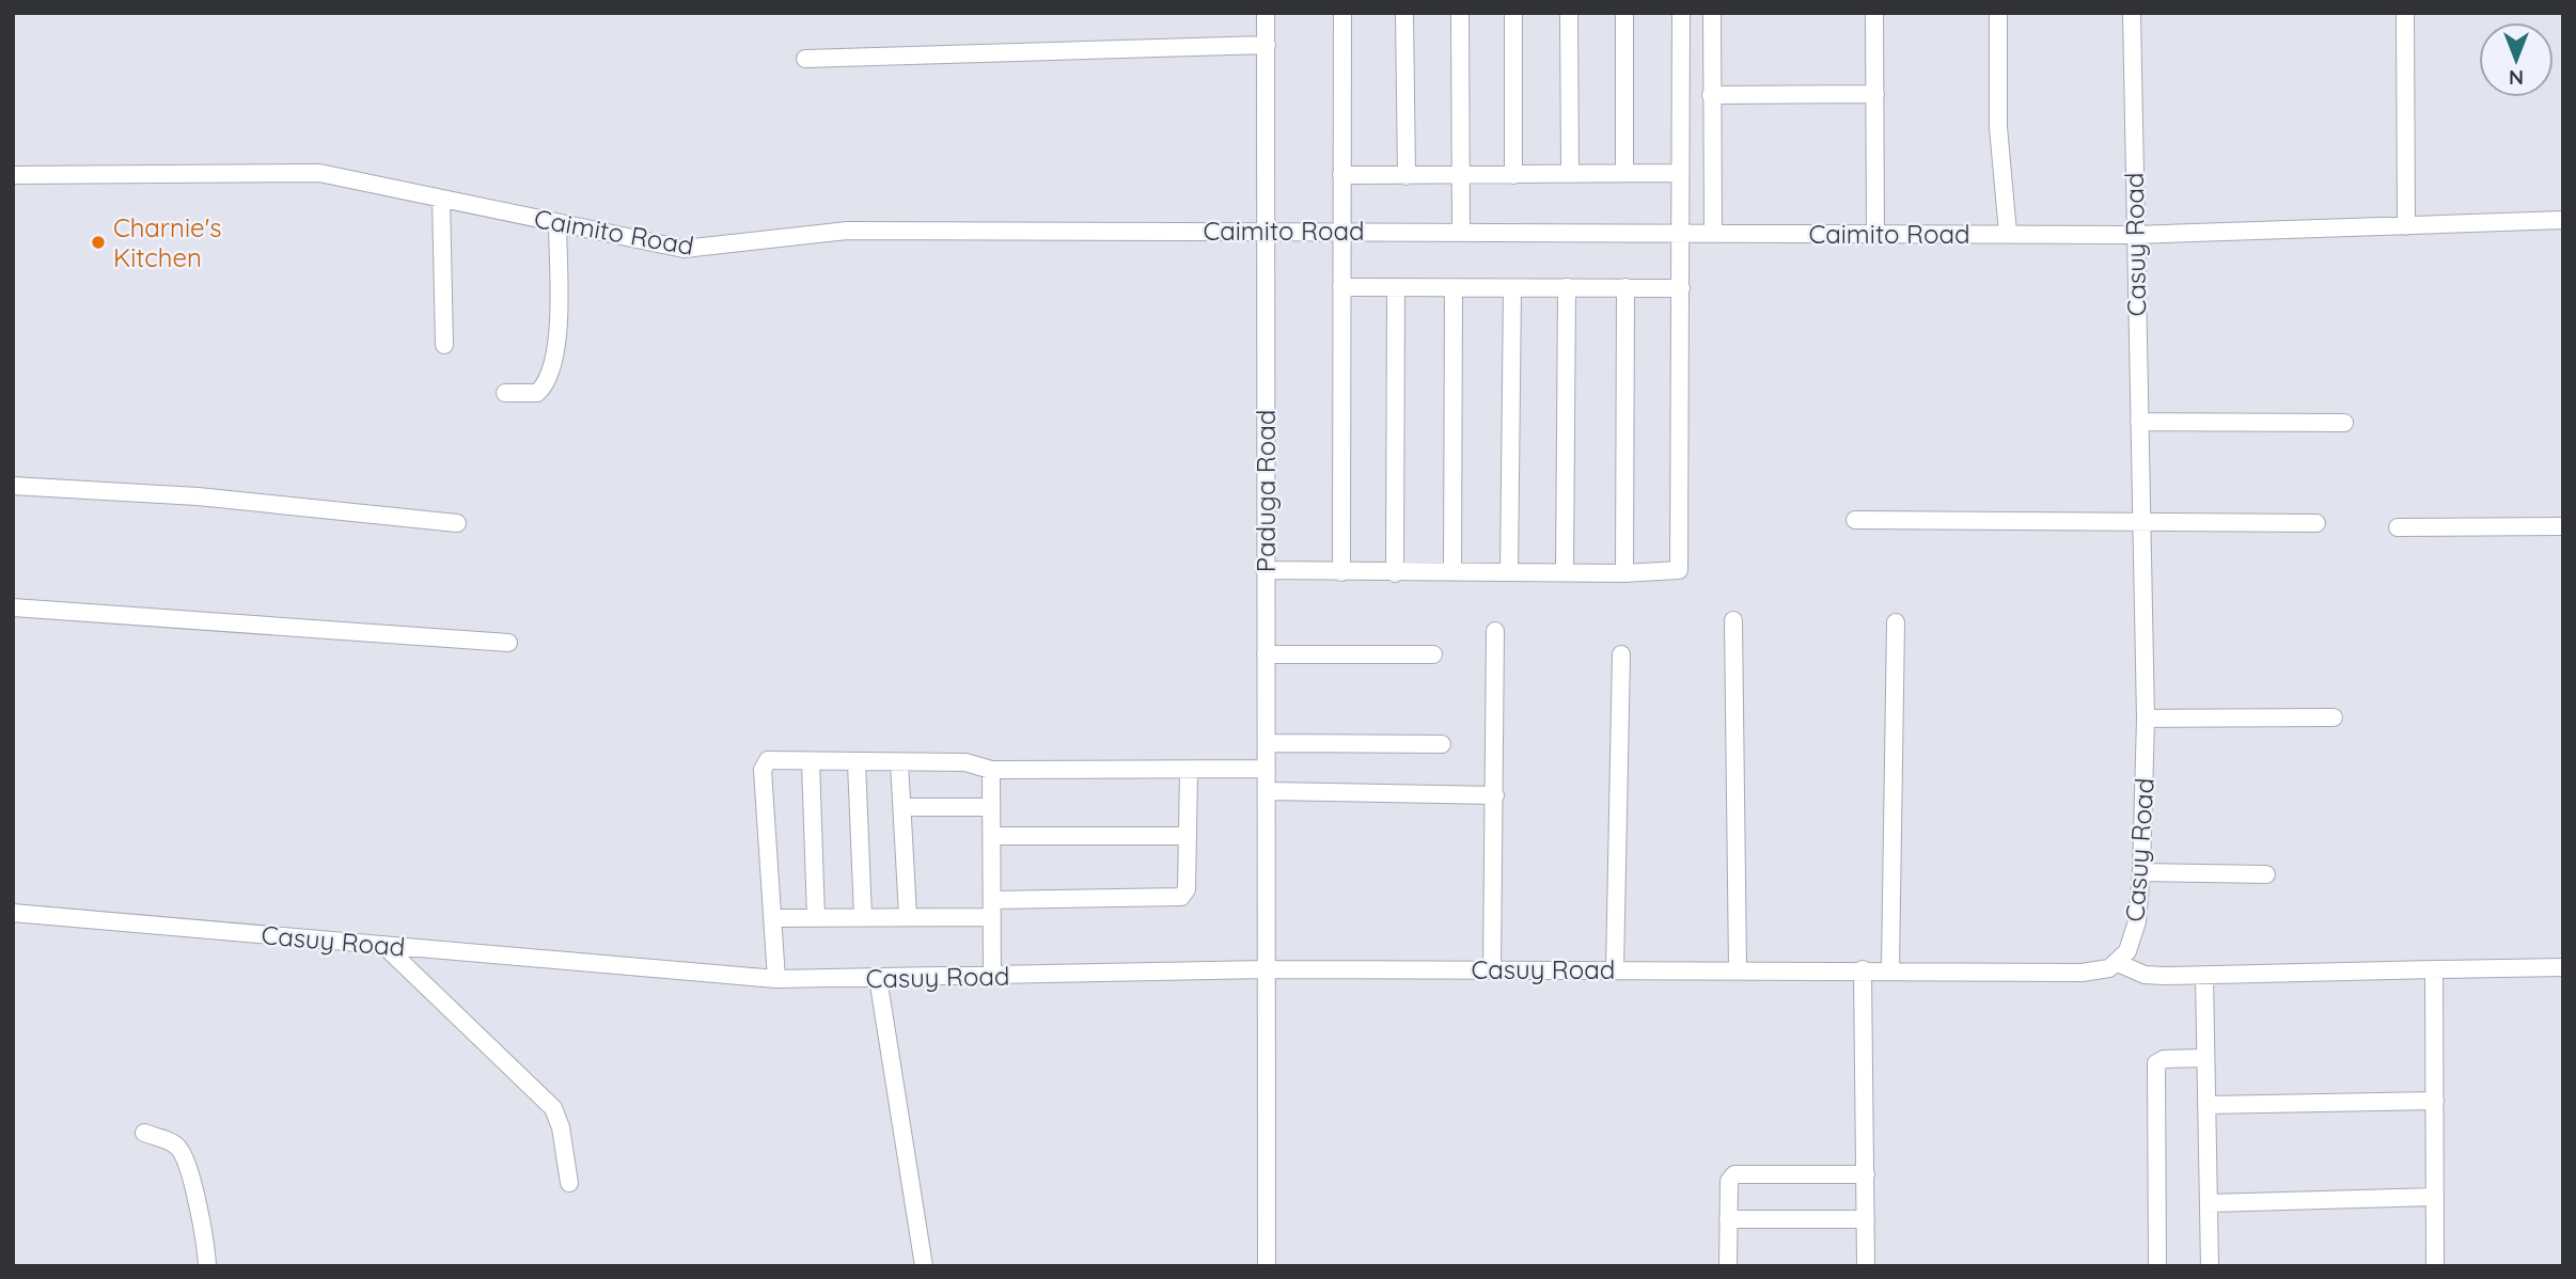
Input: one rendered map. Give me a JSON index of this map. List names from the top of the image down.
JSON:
{
  "streets": {
    "street": ["Caimito Road", "Casuy Road", "Paduga Road"]
  },
  "crossings": [
    ["Caimito Road", "Casuy Road"],
    ["Caimito Road", "Paduga Road"],
    ["Casuy Road", "Paduga Road"]
  ],
  "places": ["Charnie's Kitchen"],
  "north": "bottom"
}
